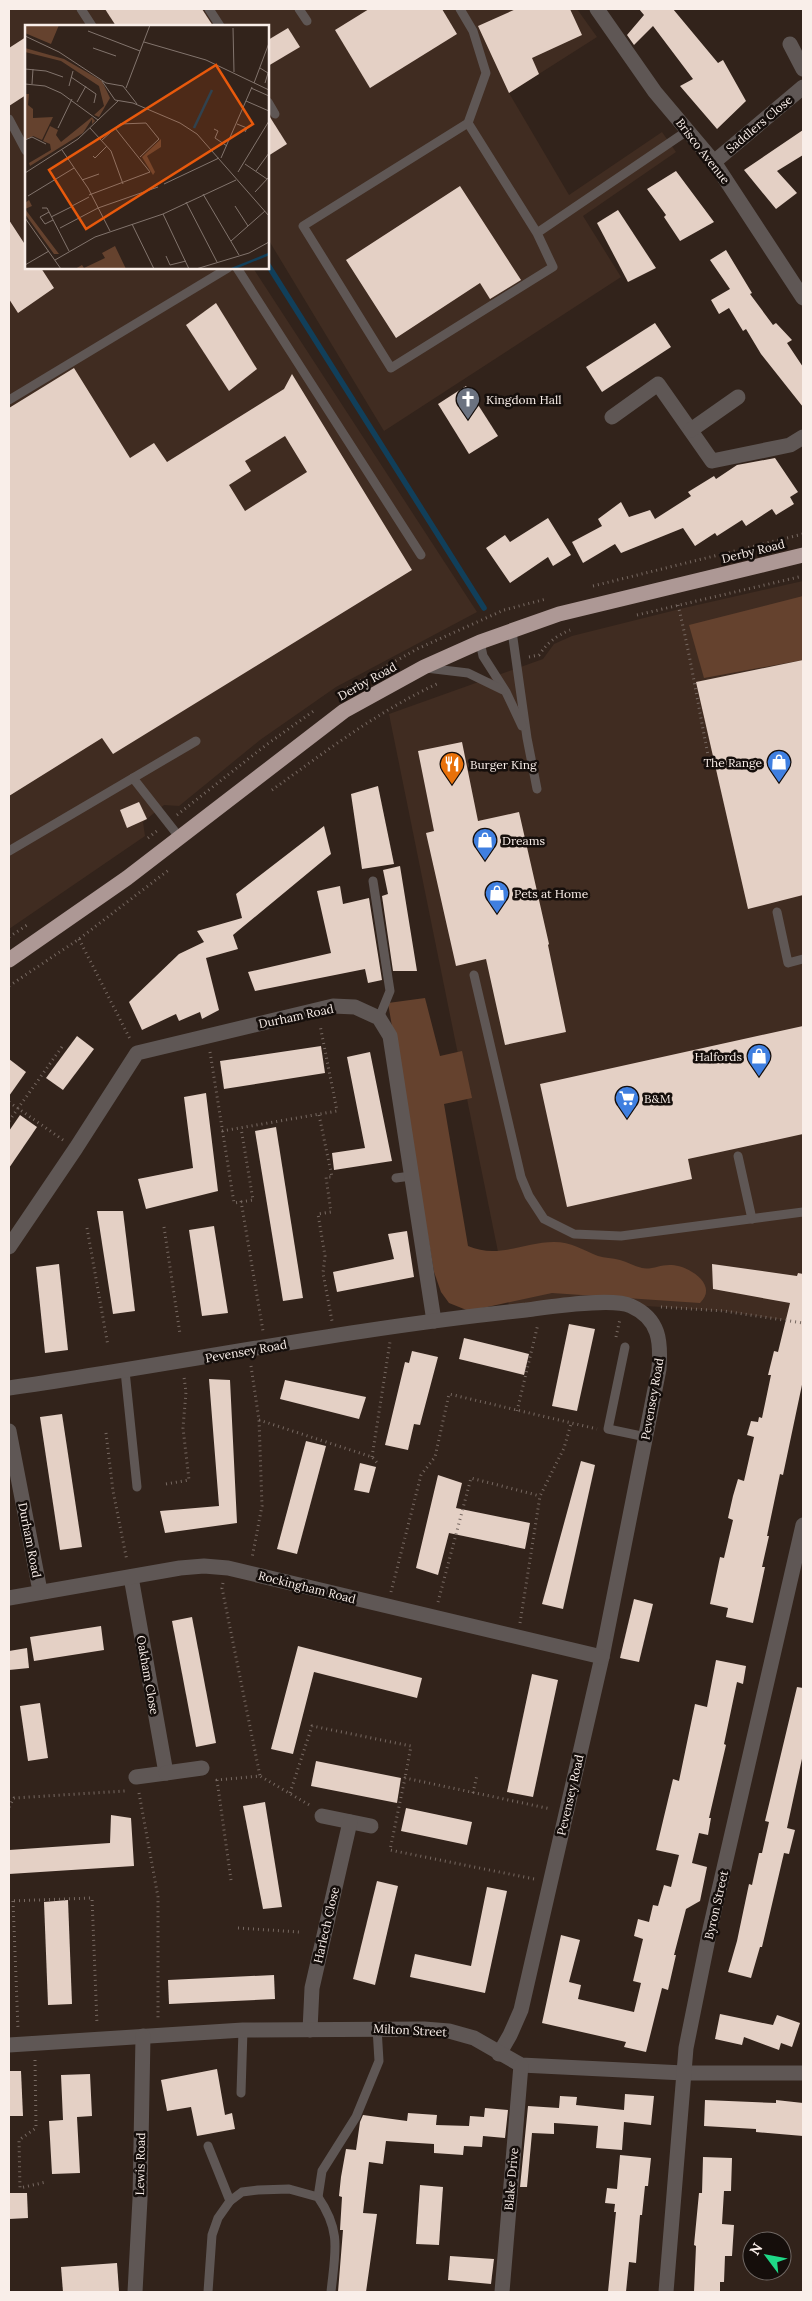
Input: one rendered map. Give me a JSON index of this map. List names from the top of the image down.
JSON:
{
  "streets": {
    "highway": ["Derby Road"],
    "street": [
      "Saddlers Close",
      "Brisco Avenue",
      "Durham Road",
      "Pevensey Road",
      "Rockingham Road",
      "Oakham Close",
      "Byron Street",
      "Harlech Close",
      "Milton Street",
      "Lewis Road",
      "Blake Drive"
    ]
  },
  "crossings": [
    ["Saddlers Close", "Brisco Avenue"],
    ["Durham Road", "Rockingham Road"],
    ["Pevensey Road", "Rockingham Road"],
    ["Pevensey Road", "Milton Street"],
    ["Rockingham Road", "Oakham Close"],
    ["Byron Street", "Milton Street"],
    ["Harlech Close", "Milton Street"],
    ["Milton Street", "Lewis Road"],
    ["Milton Street", "Blake Drive"]
  ],
  "places": {
    "church": ["Kingdom Hall"],
    "shop": [
      "The Range",
      "Dreams",
      "Pets at Home",
      "Halfords"
    ],
    "restaurant": ["Burger King"],
    "supermarket": ["B&M"]
  },
  "north": "top left"
}
